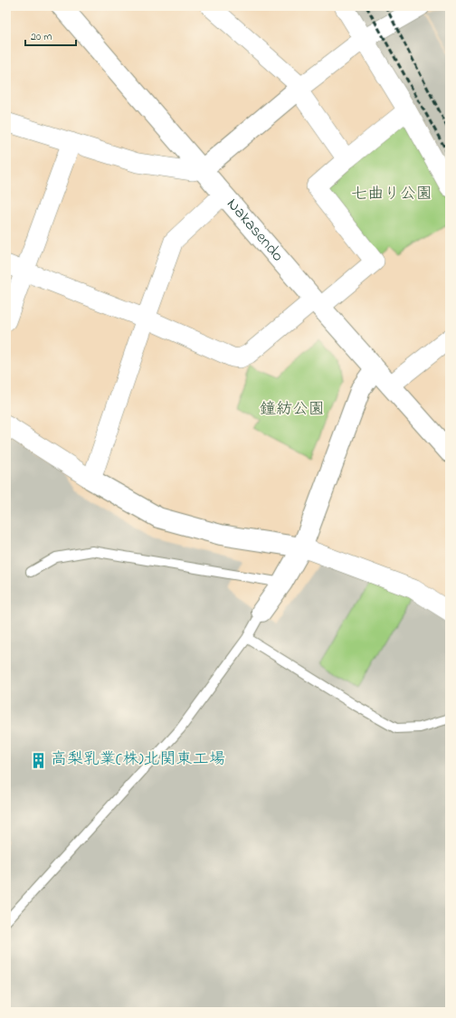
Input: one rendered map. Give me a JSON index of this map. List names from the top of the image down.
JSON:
{
  "streets": {
    "main road": ["Nakasendo"]
  },
  "parks": ["七曲り公園", "鐘紡公園"],
  "places": {
    "building": ["高梨乳業(株)北関東工場"]
  },
  "scale_bar": "20 m"
}
